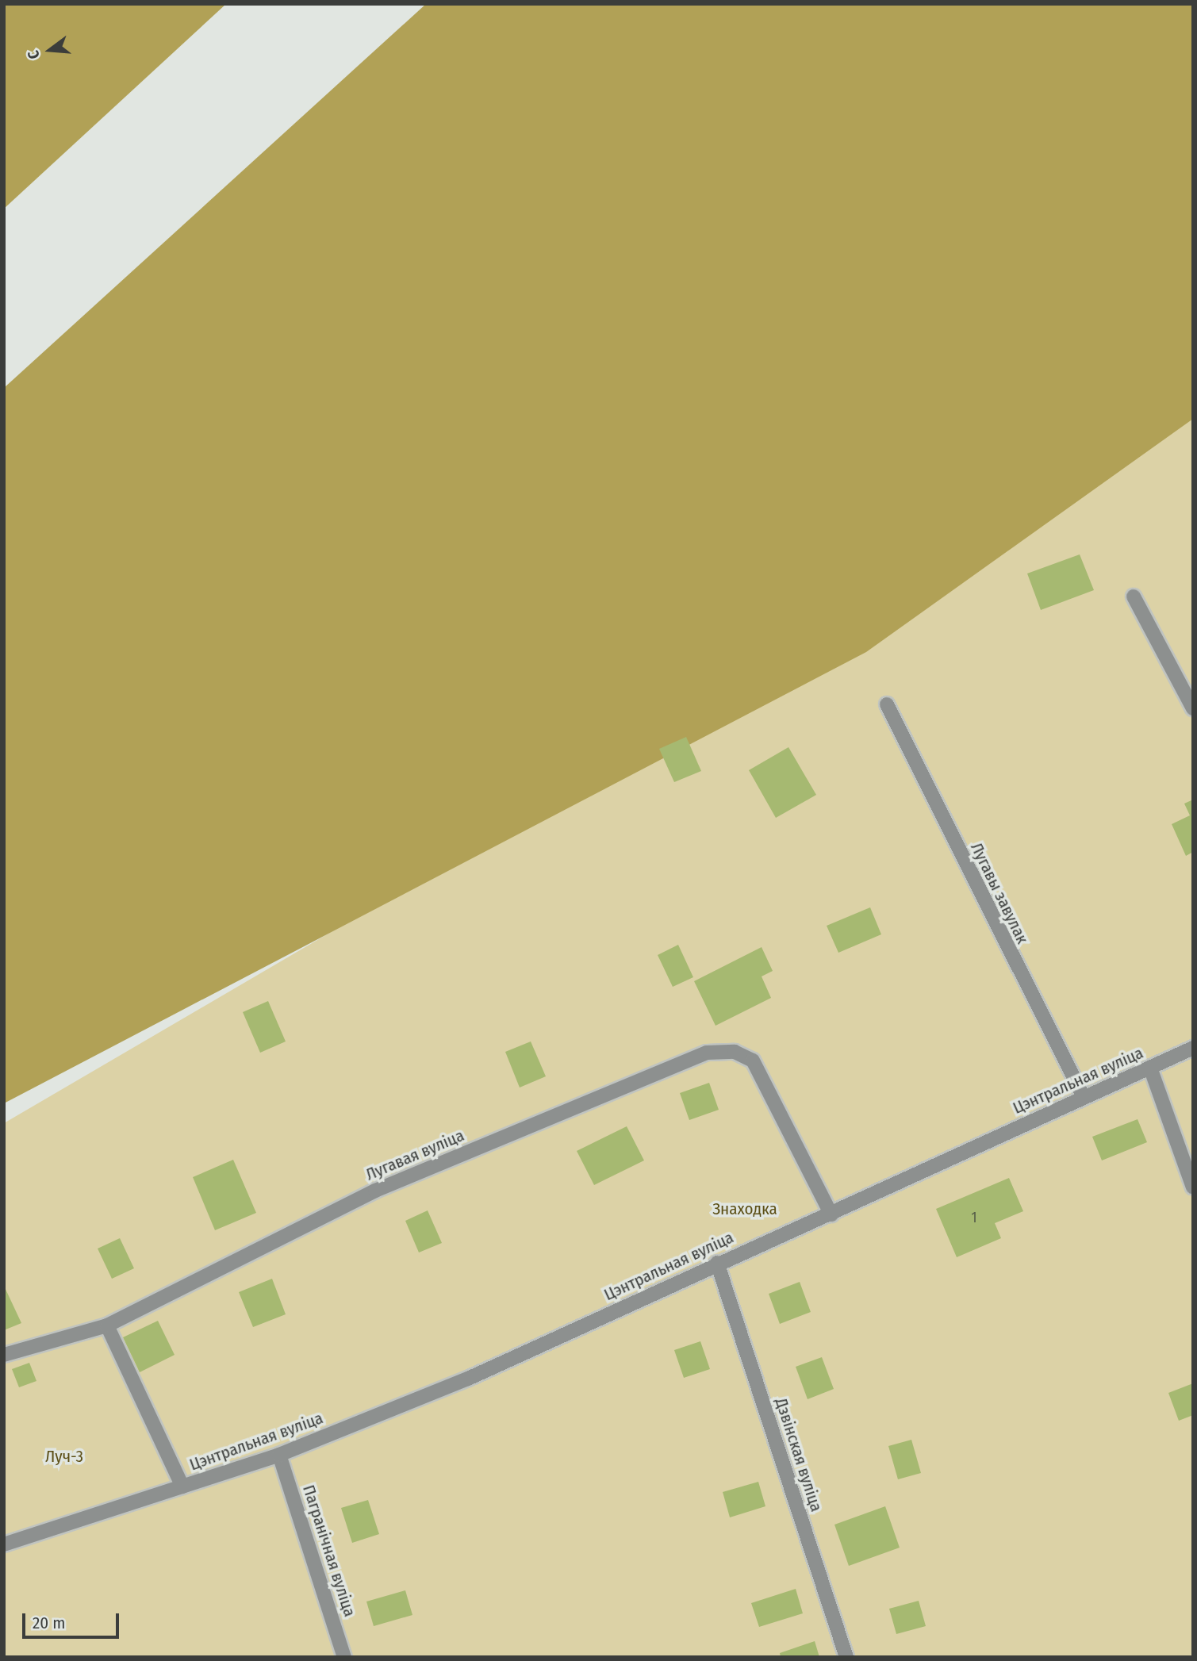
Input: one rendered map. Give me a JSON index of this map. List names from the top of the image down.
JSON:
{
  "streets": {
    "street": [
      "Лугавы завулак",
      "Цэнтральная вуліца",
      "Лугавая вуліца",
      "Дзвінская вуліца",
      "Пагранічная вуліца"
    ]
  },
  "crossings": [
    ["Лугавы завулак", "Цэнтральная вуліца"],
    ["Цэнтральная вуліца", "Лугавая вуліца"],
    ["Цэнтральная вуліца", "Дзвінская вуліца"],
    ["Цэнтральная вуліца", "Пагранічная вуліца"]
  ],
  "parks": ["Знаходка", "Луч-3"],
  "house_numbers": ["1"],
  "scale_bar": "20 m",
  "north": "left"
}
